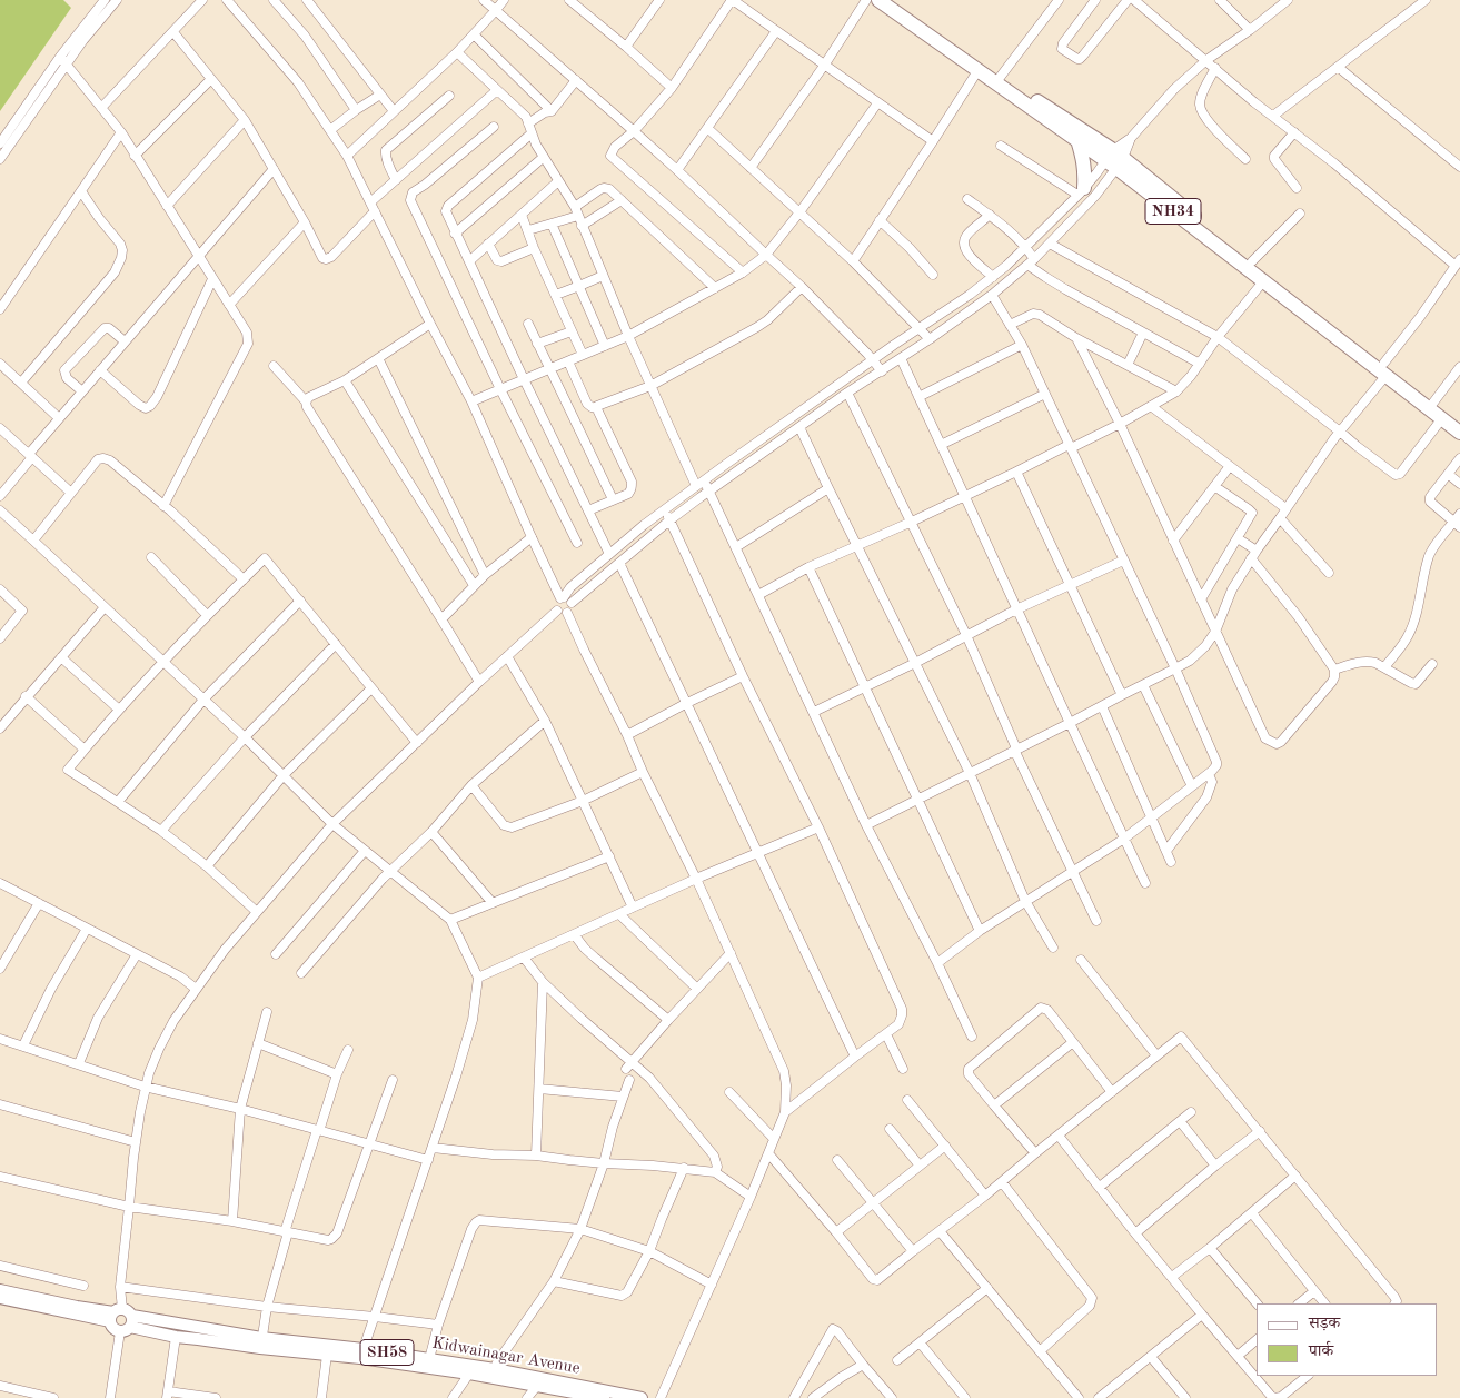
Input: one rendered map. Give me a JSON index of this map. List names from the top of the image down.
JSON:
{
  "streets": {
    "highway": ["NH34"],
    "main road": ["SH58", "Kidwainagar Avenue"]
  },
  "legend": ["सड़क", "पार्क"]
}
